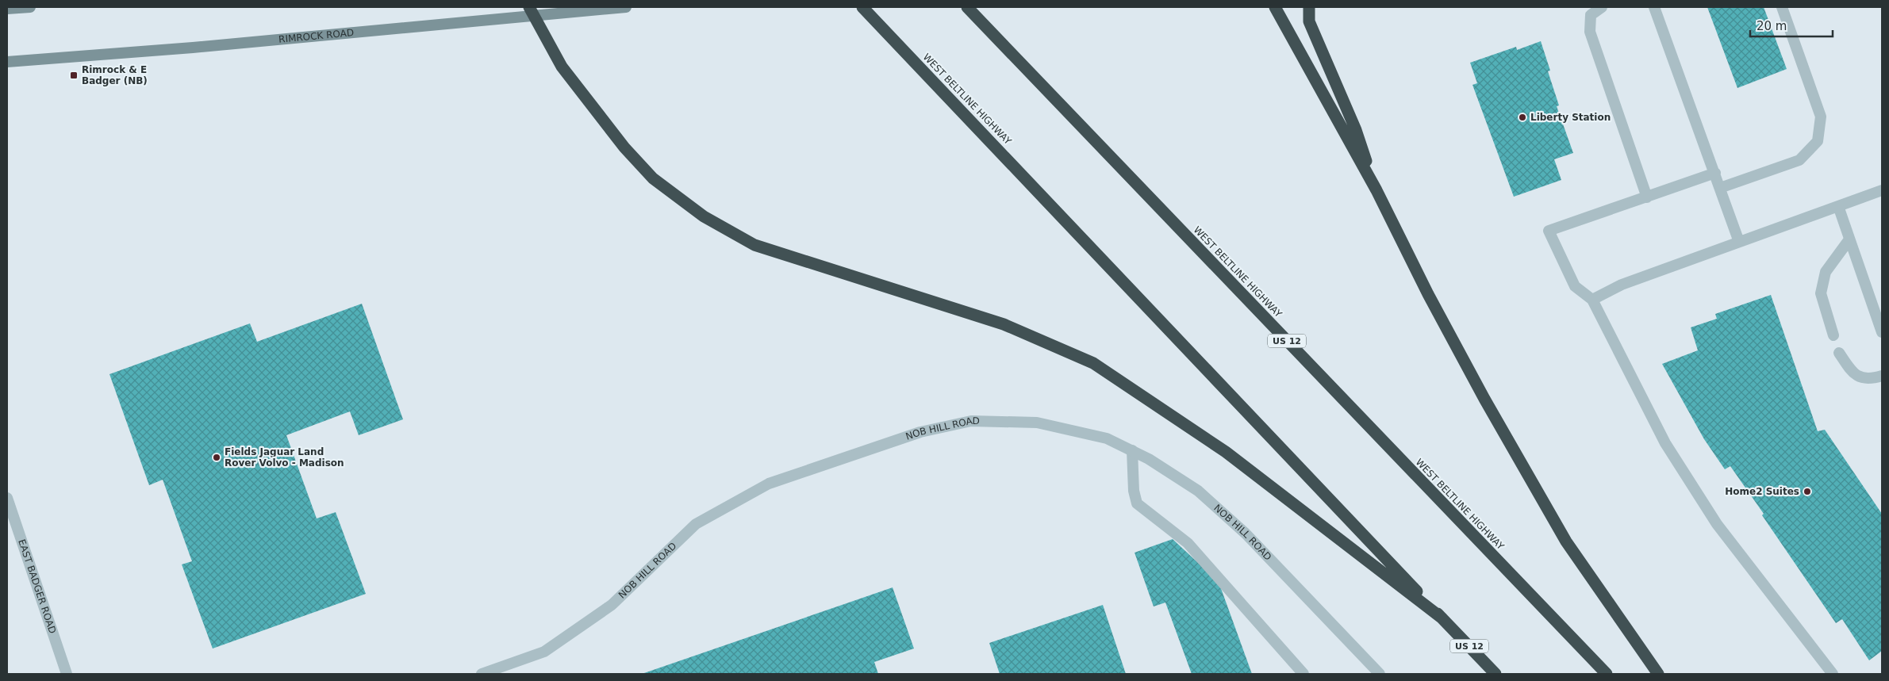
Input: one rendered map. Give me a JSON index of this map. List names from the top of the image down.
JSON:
{
  "streets": {
    "highway": ["WEST BELTLINE HIGHWAY", "US 12"],
    "main road": ["RIMROCK ROAD"],
    "street": ["NOB HILL ROAD", "EAST BADGER ROAD"]
  },
  "places": {
    "transit": ["Rimrock & E Badger (NB)"],
    "other": ["Liberty Station", "Fields Jaguar Land Rover Volvo - Madison", "Home2 Suites"]
  },
  "scale_bar": "20 m"
}
